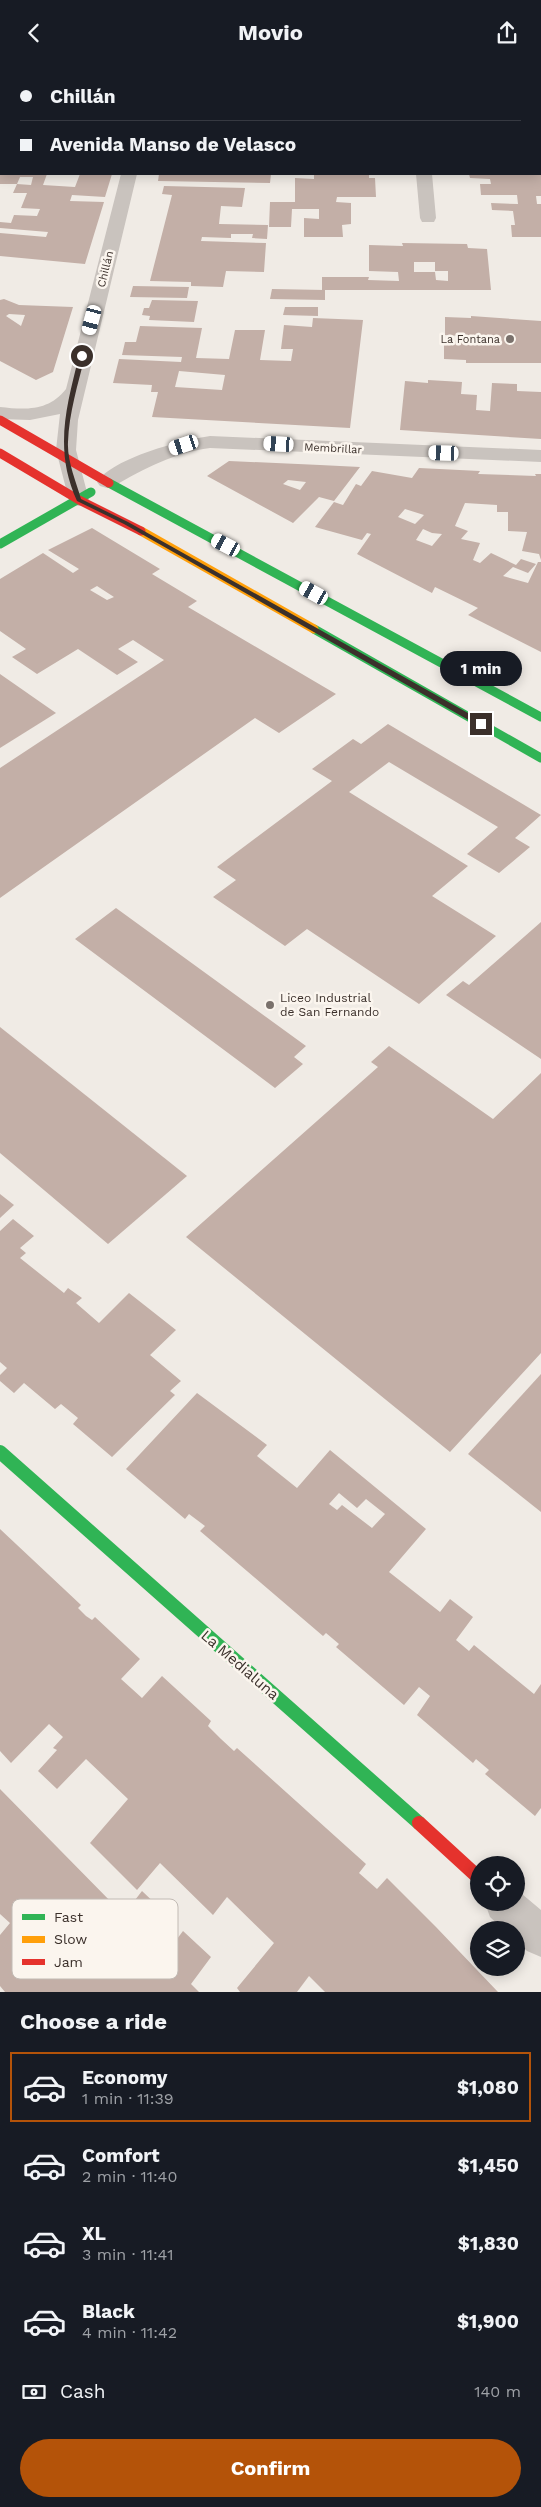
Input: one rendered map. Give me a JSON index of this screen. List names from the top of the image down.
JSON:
{
  "streets": {
    "main road": ["Membrillar", "La Medialuna"],
    "street": ["Chillán"]
  },
  "crossings": [
    ["Chillán", "Membrillar"]
  ],
  "places": ["La Fontana", "Liceo Industrial de San Fernando"],
  "legend": ["Fast", "Slow", "Jam"],
  "page": {
    "header": "Movio",
    "banner": ["Chillán", "Avenida Manso de Velasco"],
    "bubble": "1 min",
    "heading": "Choose a ride",
    "list": [
      {
        "name": "Economy",
        "note": "1 min · 11:39",
        "value": "$1,080"
      },
      {
        "name": "Comfort",
        "note": "2 min · 11:40",
        "value": "$1,450"
      },
      {
        "name": "XL",
        "note": "3 min · 11:41",
        "value": "$1,830"
      },
      {
        "name": "Black",
        "note": "4 min · 11:42",
        "value": "$1,900"
      }
    ],
    "pay": ["Cash", "140 m"],
    "buttons": "Confirm"
  }
}
